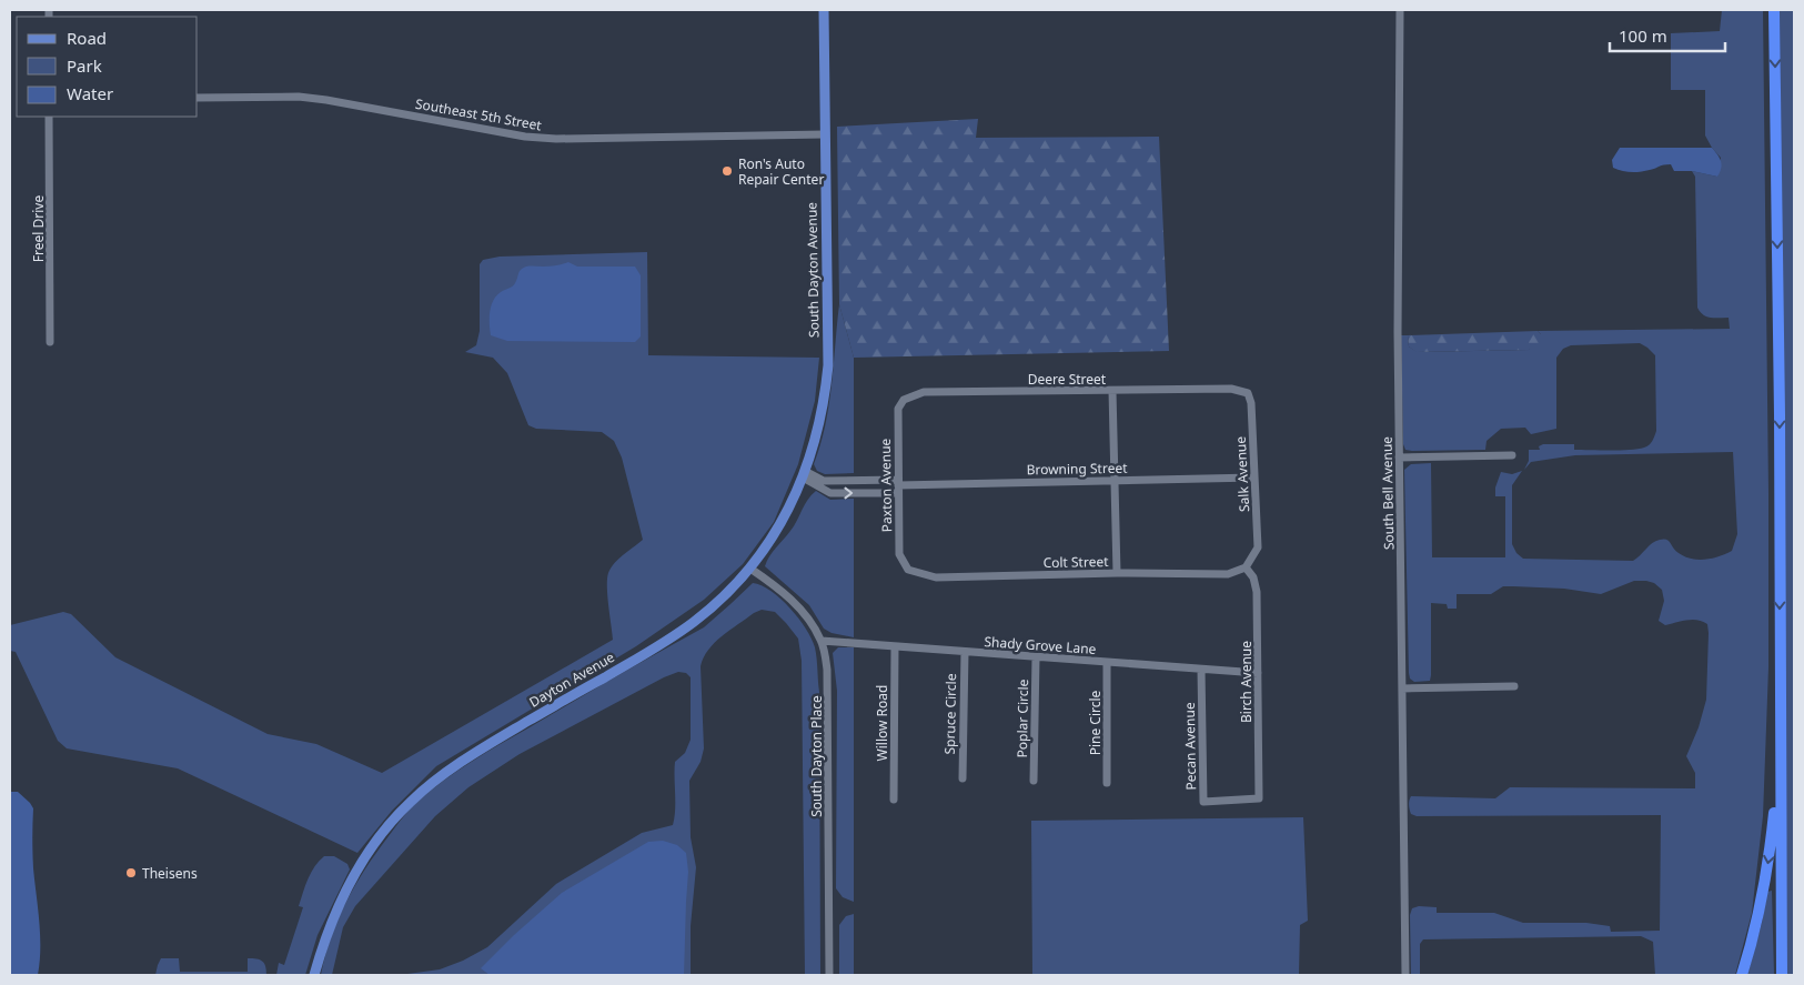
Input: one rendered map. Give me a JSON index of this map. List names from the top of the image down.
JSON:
{
  "streets": {
    "main road": ["South Dayton Avenue", "Dayton Avenue"],
    "street": [
      "Southeast 5th Street",
      "Freel Drive",
      "Deere Street",
      "Browning Street",
      "Salk Avenue",
      "Paxton Avenue",
      "South Bell Avenue",
      "Colt Street",
      "Shady Grove Lane",
      "Birch Avenue",
      "Spruce Circle",
      "Poplar Circle",
      "Willow Road",
      "Pine Circle",
      "Pecan Avenue",
      "South Dayton Place"
    ]
  },
  "crossings": [
    ["Southeast 5th Street", "South Dayton Avenue"],
    ["South Dayton Avenue", "Dayton Avenue"],
    ["Deere Street", "Salk Avenue"],
    ["Deere Street", "Paxton Avenue"],
    ["Browning Street", "Salk Avenue"],
    ["Browning Street", "Paxton Avenue"],
    ["Browning Street", "Dayton Avenue"],
    ["Salk Avenue", "Colt Street"],
    ["Salk Avenue", "Birch Avenue"],
    ["Paxton Avenue", "Colt Street"],
    ["Colt Street", "Birch Avenue"],
    ["Shady Grove Lane", "Birch Avenue"],
    ["Shady Grove Lane", "Spruce Circle"],
    ["Shady Grove Lane", "Poplar Circle"],
    ["Shady Grove Lane", "Willow Road"],
    ["Shady Grove Lane", "Pine Circle"],
    ["Shady Grove Lane", "Pecan Avenue"],
    ["Shady Grove Lane", "South Dayton Place"],
    ["Dayton Avenue", "South Dayton Place"],
    ["Birch Avenue", "Pecan Avenue"]
  ],
  "places": ["Ron's Auto Repair Center", "Theisens"],
  "legend": ["Road", "Park", "Water"],
  "scale_bar": "100 m"
}
